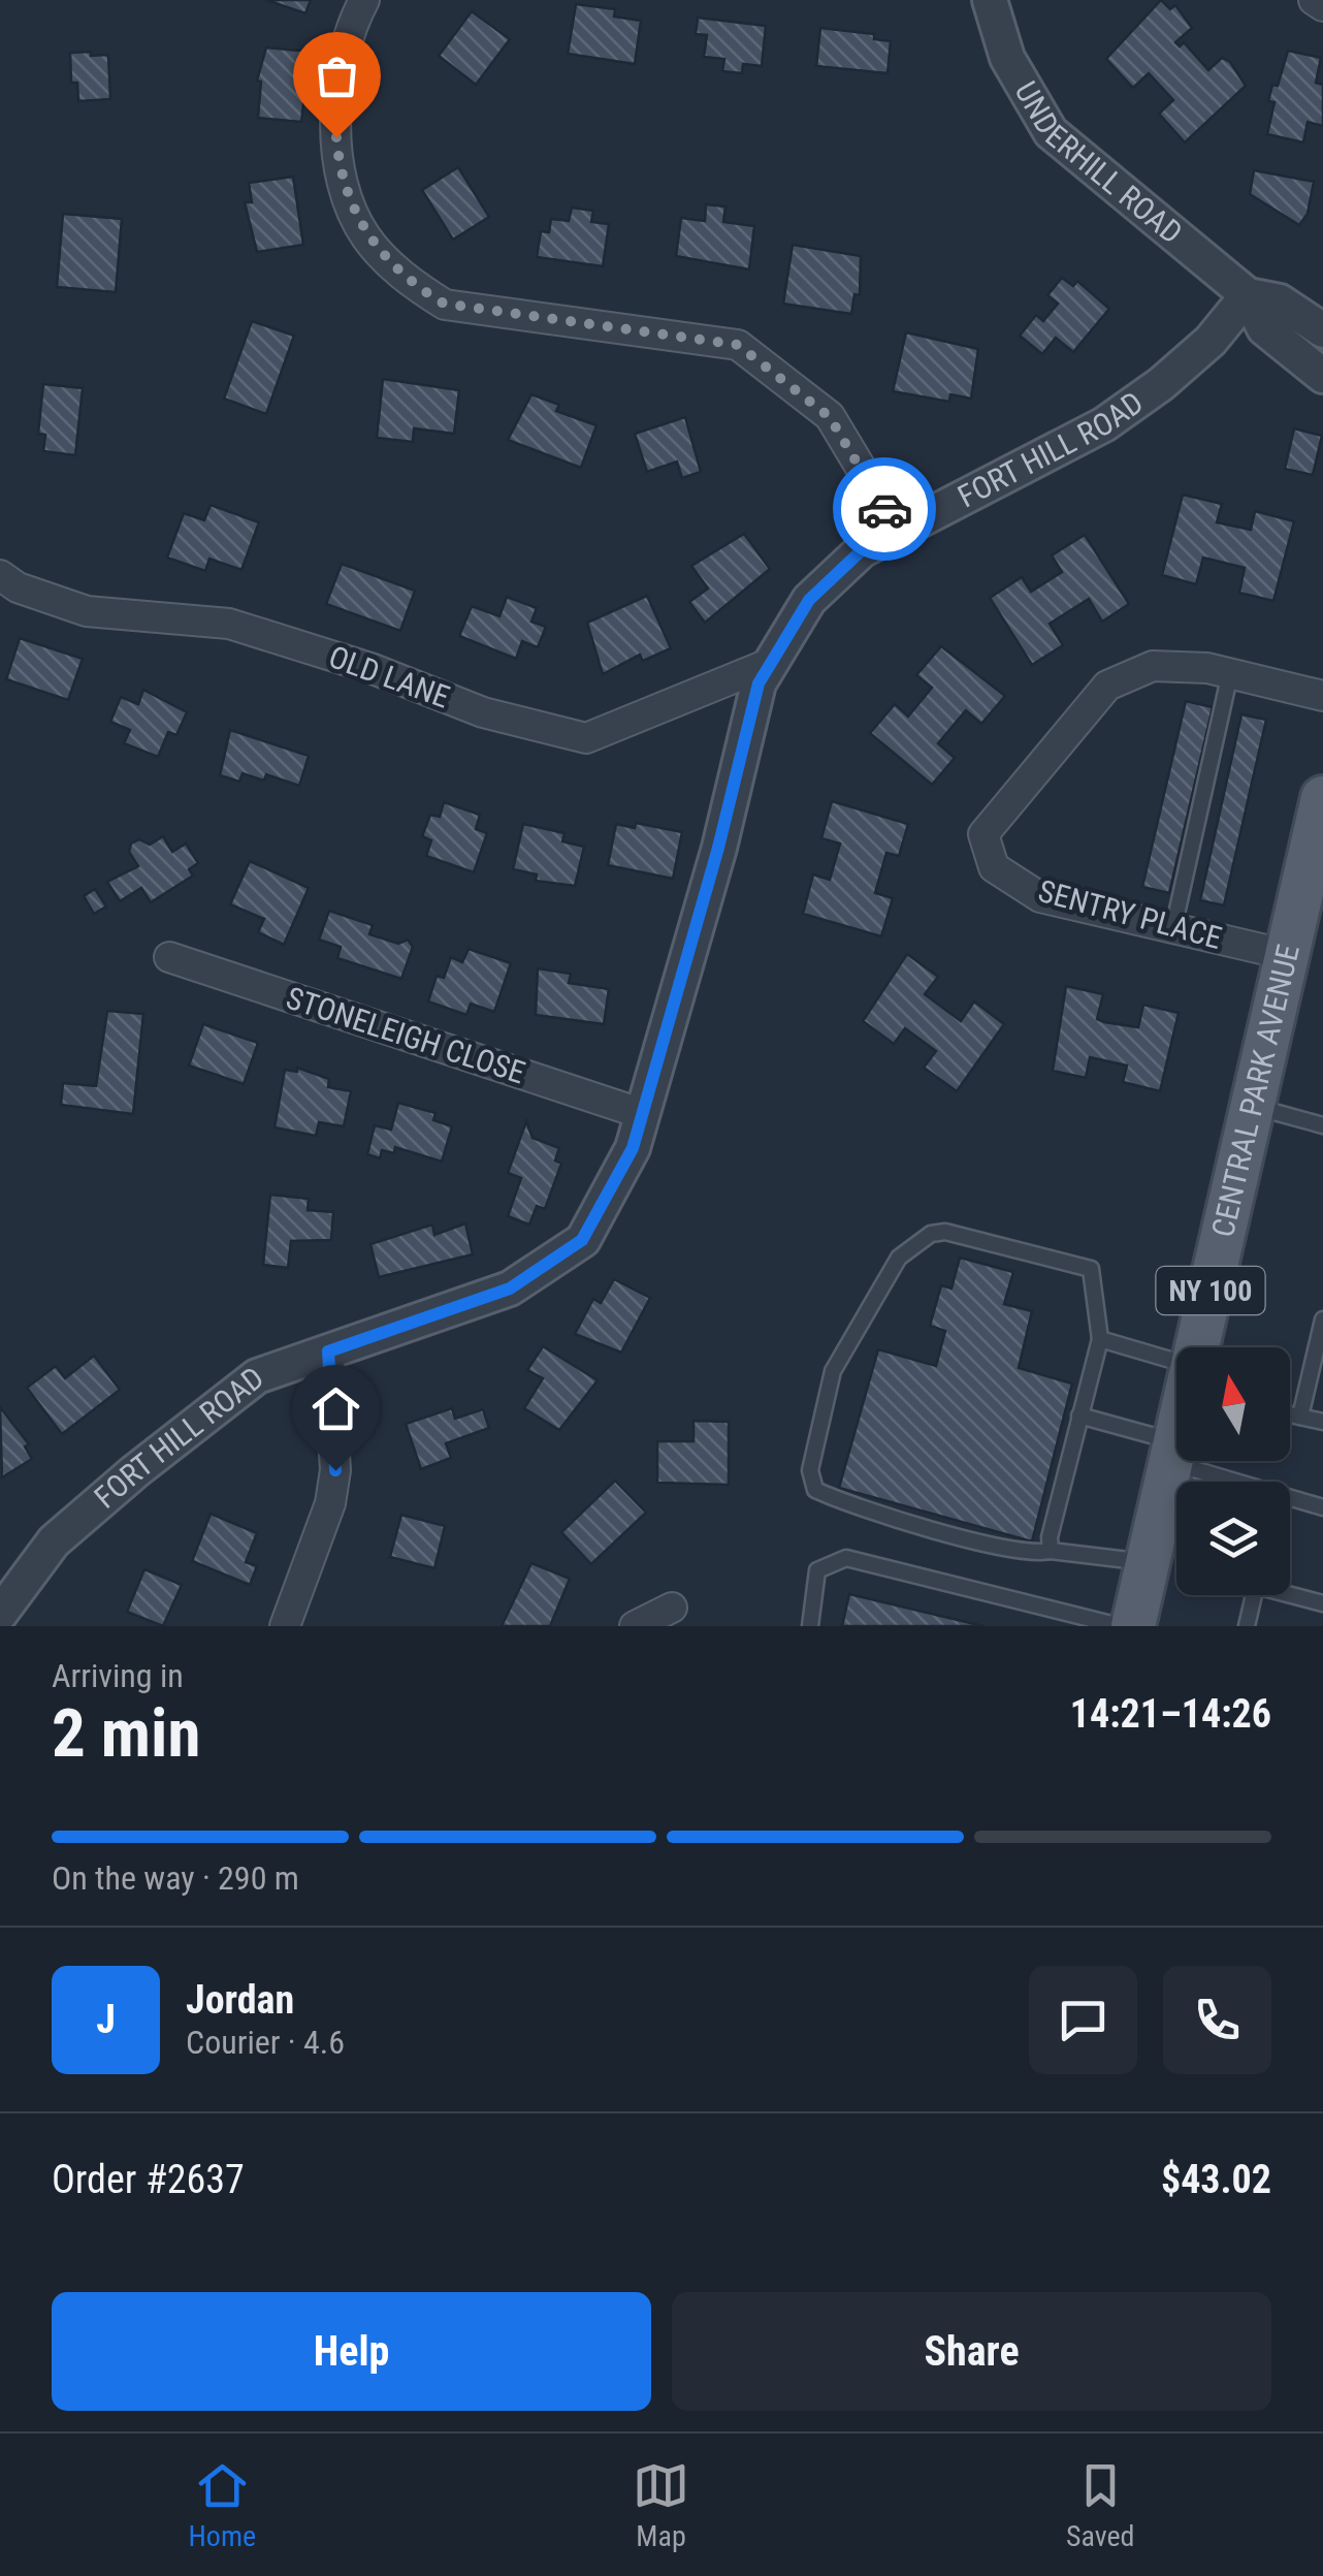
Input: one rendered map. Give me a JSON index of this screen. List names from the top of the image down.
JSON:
{
  "streets": {
    "main road": ["CENTRAL PARK AVENUE", "NY 100"],
    "street": [
      "UNDERHILL ROAD",
      "FORT HILL ROAD",
      "OLD LANE",
      "SENTRY PLACE",
      "STONELEIGH CLOSE"
    ]
  },
  "crossings": [
    ["UNDERHILL ROAD", "FORT HILL ROAD"],
    ["FORT HILL ROAD", "OLD LANE"],
    ["FORT HILL ROAD", "STONELEIGH CLOSE"],
    ["SENTRY PLACE", "CENTRAL PARK AVENUE"]
  ],
  "north": "top",
  "page": {
    "heading": ["2 min", "Arriving in", "14:21–14:26"],
    "panel": [
      "Jordan",
      "Courier · 4.6",
      "Order #2637",
      "$43.02"
    ],
    "bar": "On the way · 290 m",
    "round": "J",
    "buttons": ["Help", "Share"],
    "tabs": ["Home", "Map", "Saved"]
  }
}
